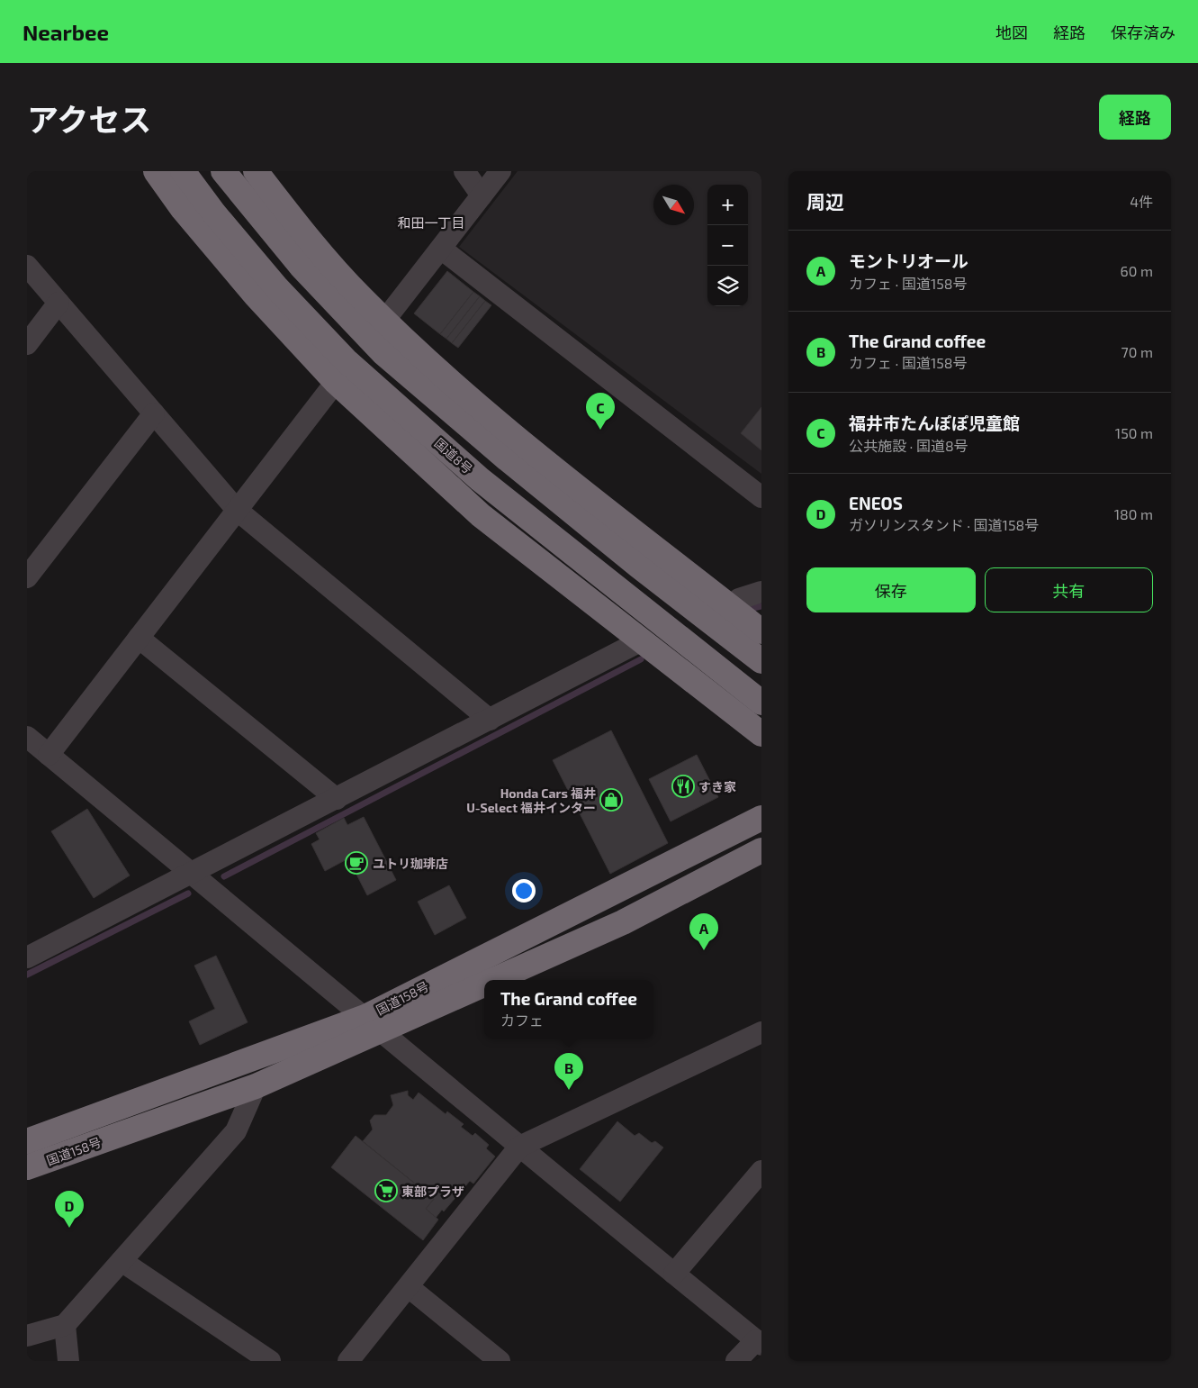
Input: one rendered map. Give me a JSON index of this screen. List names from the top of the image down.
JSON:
{
  "streets": {
    "highway": ["国道8号", "国道158号"]
  },
  "districts": ["和田一丁目"],
  "places": {
    "restaurant": ["すき家"],
    "shop": ["Honda Cars 福井 U-Select 福井インター"],
    "cafe": ["ユトリ珈琲店"],
    "supermarket": ["東部プラザ"]
  },
  "north": "bottom right",
  "page": {
    "header": "Nearbee",
    "nav": ["地図", "経路", "保存済み"],
    "title": "アクセス",
    "buttons": [
      "経路",
      ["保存", "共有"]
    ],
    "heading": ["周辺", "4件"],
    "map_buttons": ["+", "−"],
    "list": [
      {
        "mark": "A",
        "name": "モントリオール",
        "note": "カフェ · 国道158号",
        "value": "60 m"
      },
      {
        "mark": "B",
        "name": "The Grand coffee",
        "note": "カフェ · 国道158号",
        "value": "70 m"
      },
      {
        "mark": "C",
        "name": "福井市たんぽぽ児童館",
        "note": "公共施設 · 国道8号",
        "value": "150 m"
      },
      {
        "mark": "D",
        "name": "ENEOS",
        "note": "ガソリンスタンド · 国道158号",
        "value": "180 m"
      }
    ],
    "pins": [
      "C",
      "A",
      "B",
      "D"
    ],
    "popup": ["The Grand coffee", "カフェ"]
  }
}
